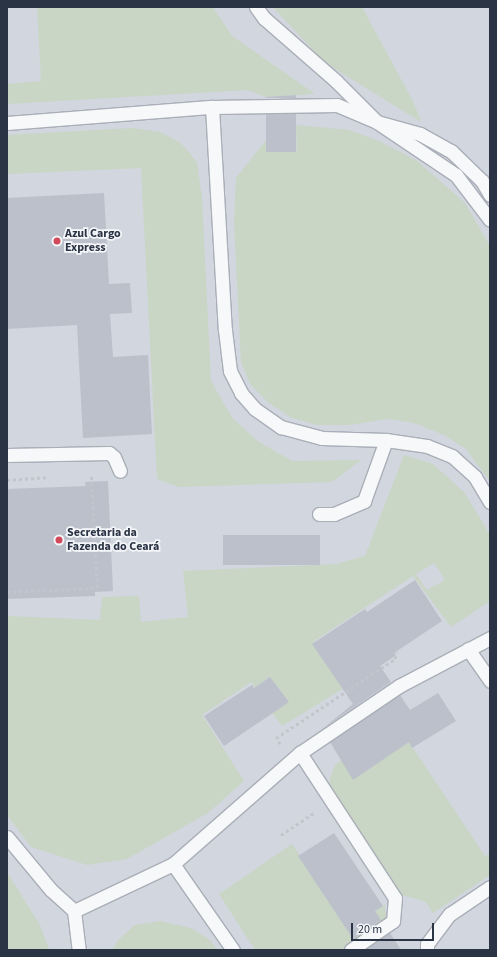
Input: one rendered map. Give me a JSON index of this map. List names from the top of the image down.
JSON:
{
  "places": ["Azul Cargo Express", "Secretaria da Fazenda do Ceará"],
  "scale_bar": "20 m"
}
